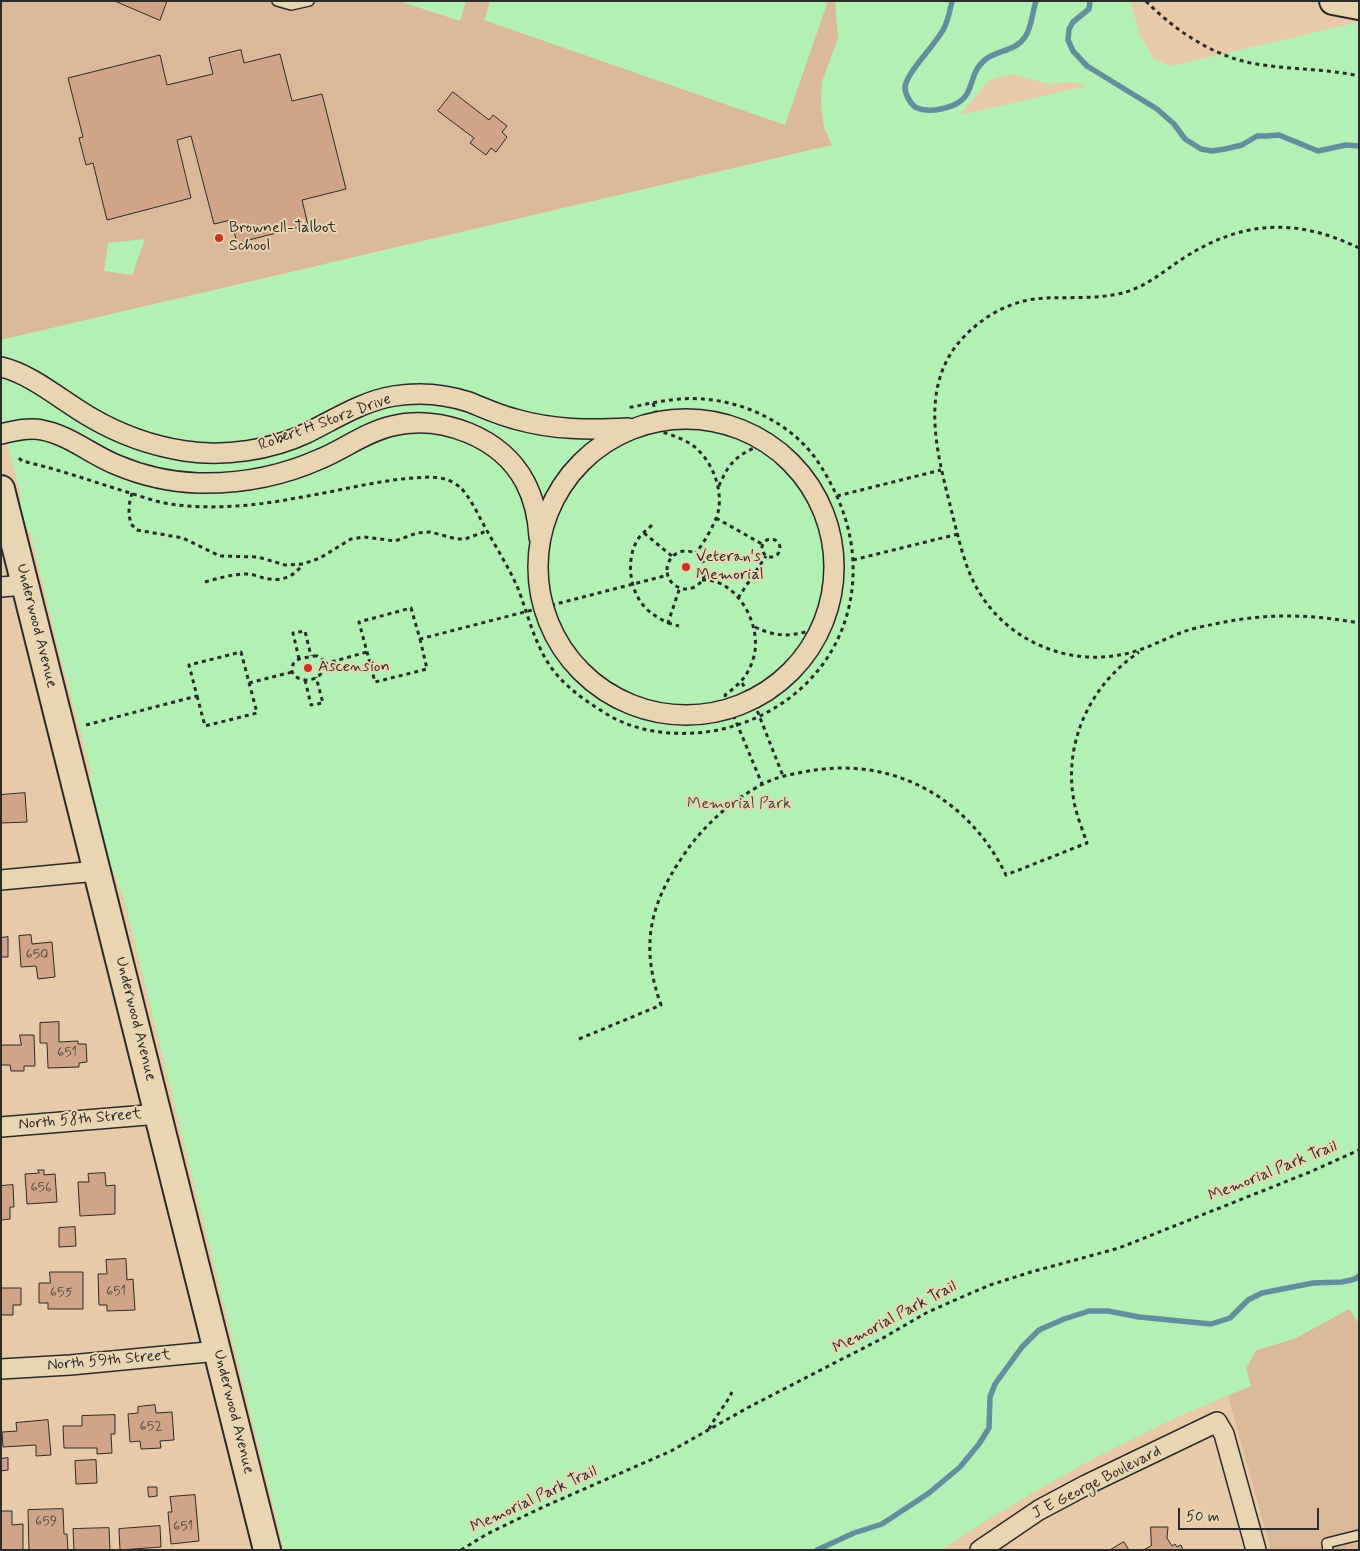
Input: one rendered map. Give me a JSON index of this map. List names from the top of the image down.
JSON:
{
  "streets": {
    "main road": ["Underwood Avenue"],
    "street": [
      "Robert H Storz Drive",
      "North 58th Street",
      "North 59th Street",
      "J E George Boulevard"
    ],
    "path": ["Memorial Park Trail"]
  },
  "crossings": [
    ["Underwood Avenue", "North 58th Street"],
    ["Underwood Avenue", "North 59th Street"]
  ],
  "parks": ["Memorial Park"],
  "places": ["Brownell-Talbot School", "Veteranʻs Memorial", "Ascension"],
  "house_numbers": [
    "650",
    "651",
    "656",
    "651",
    "655",
    "652",
    "659",
    "651"
  ],
  "scale_bar": "50 m"
}
